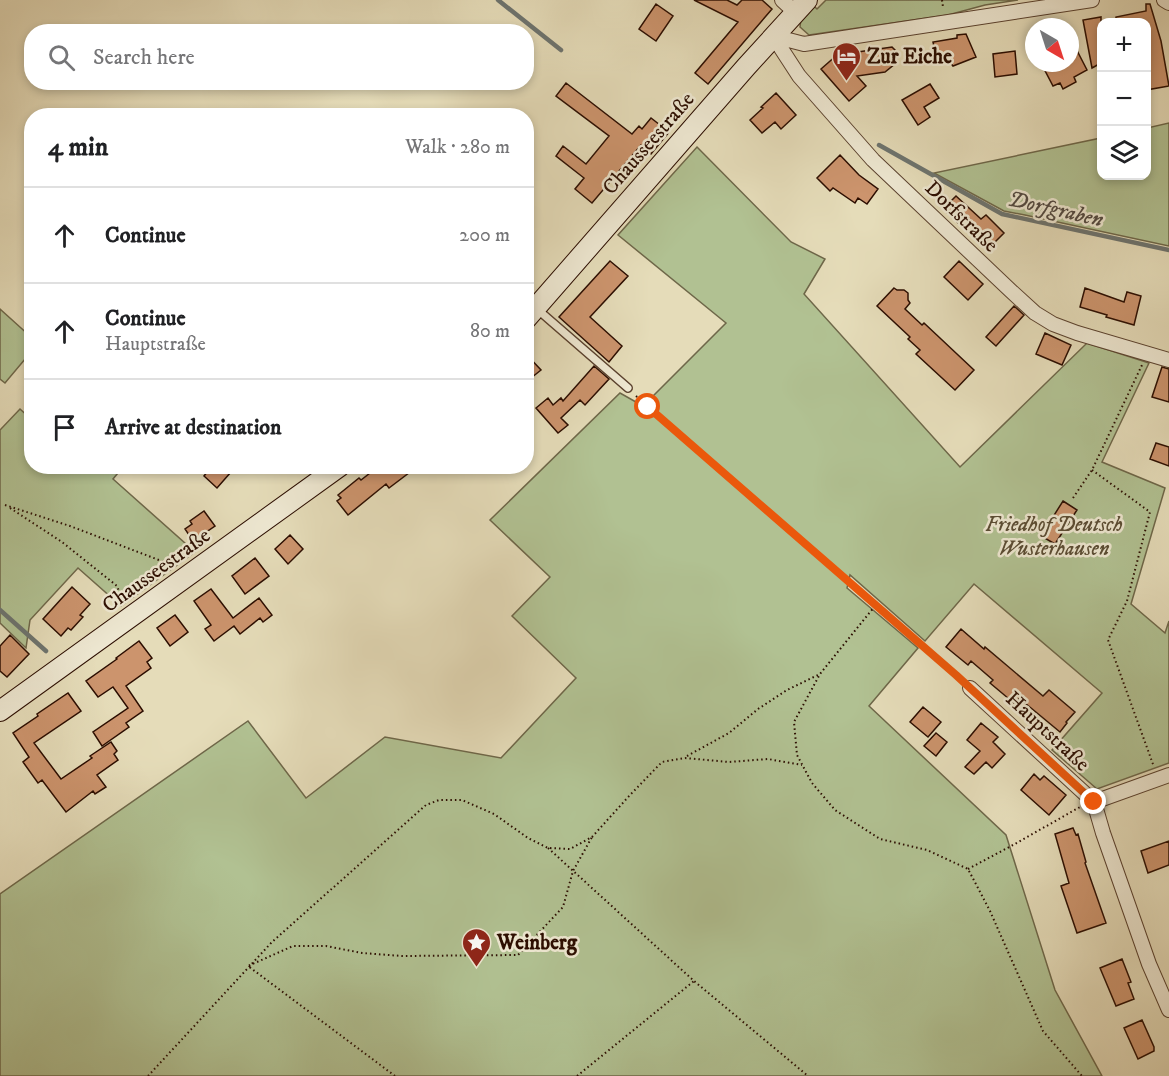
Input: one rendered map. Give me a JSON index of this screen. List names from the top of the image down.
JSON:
{
  "streets": {
    "main road": ["Chausseestraße"],
    "street": ["Dorfstraße", "Hauptstraße"]
  },
  "crossings": [
    ["Chausseestraße", "Dorfstraße"]
  ],
  "water": ["Dorfgraben"],
  "parks": ["Friedhof Deutsch Wusterhausen"],
  "places": {
    "hotel": ["Zur Eiche"],
    "place": ["Weinberg"]
  },
  "north": "bottom right",
  "page": {
    "map_buttons": ["+", "−"],
    "search": "Search here",
    "heading": ["4 min", "Walk · 280 m"],
    "list": [
      ["Continue", "200 m"],
      ["Continue", "Hauptstraße", "80 m"],
      "Arrive at destination"
    ]
  }
}
